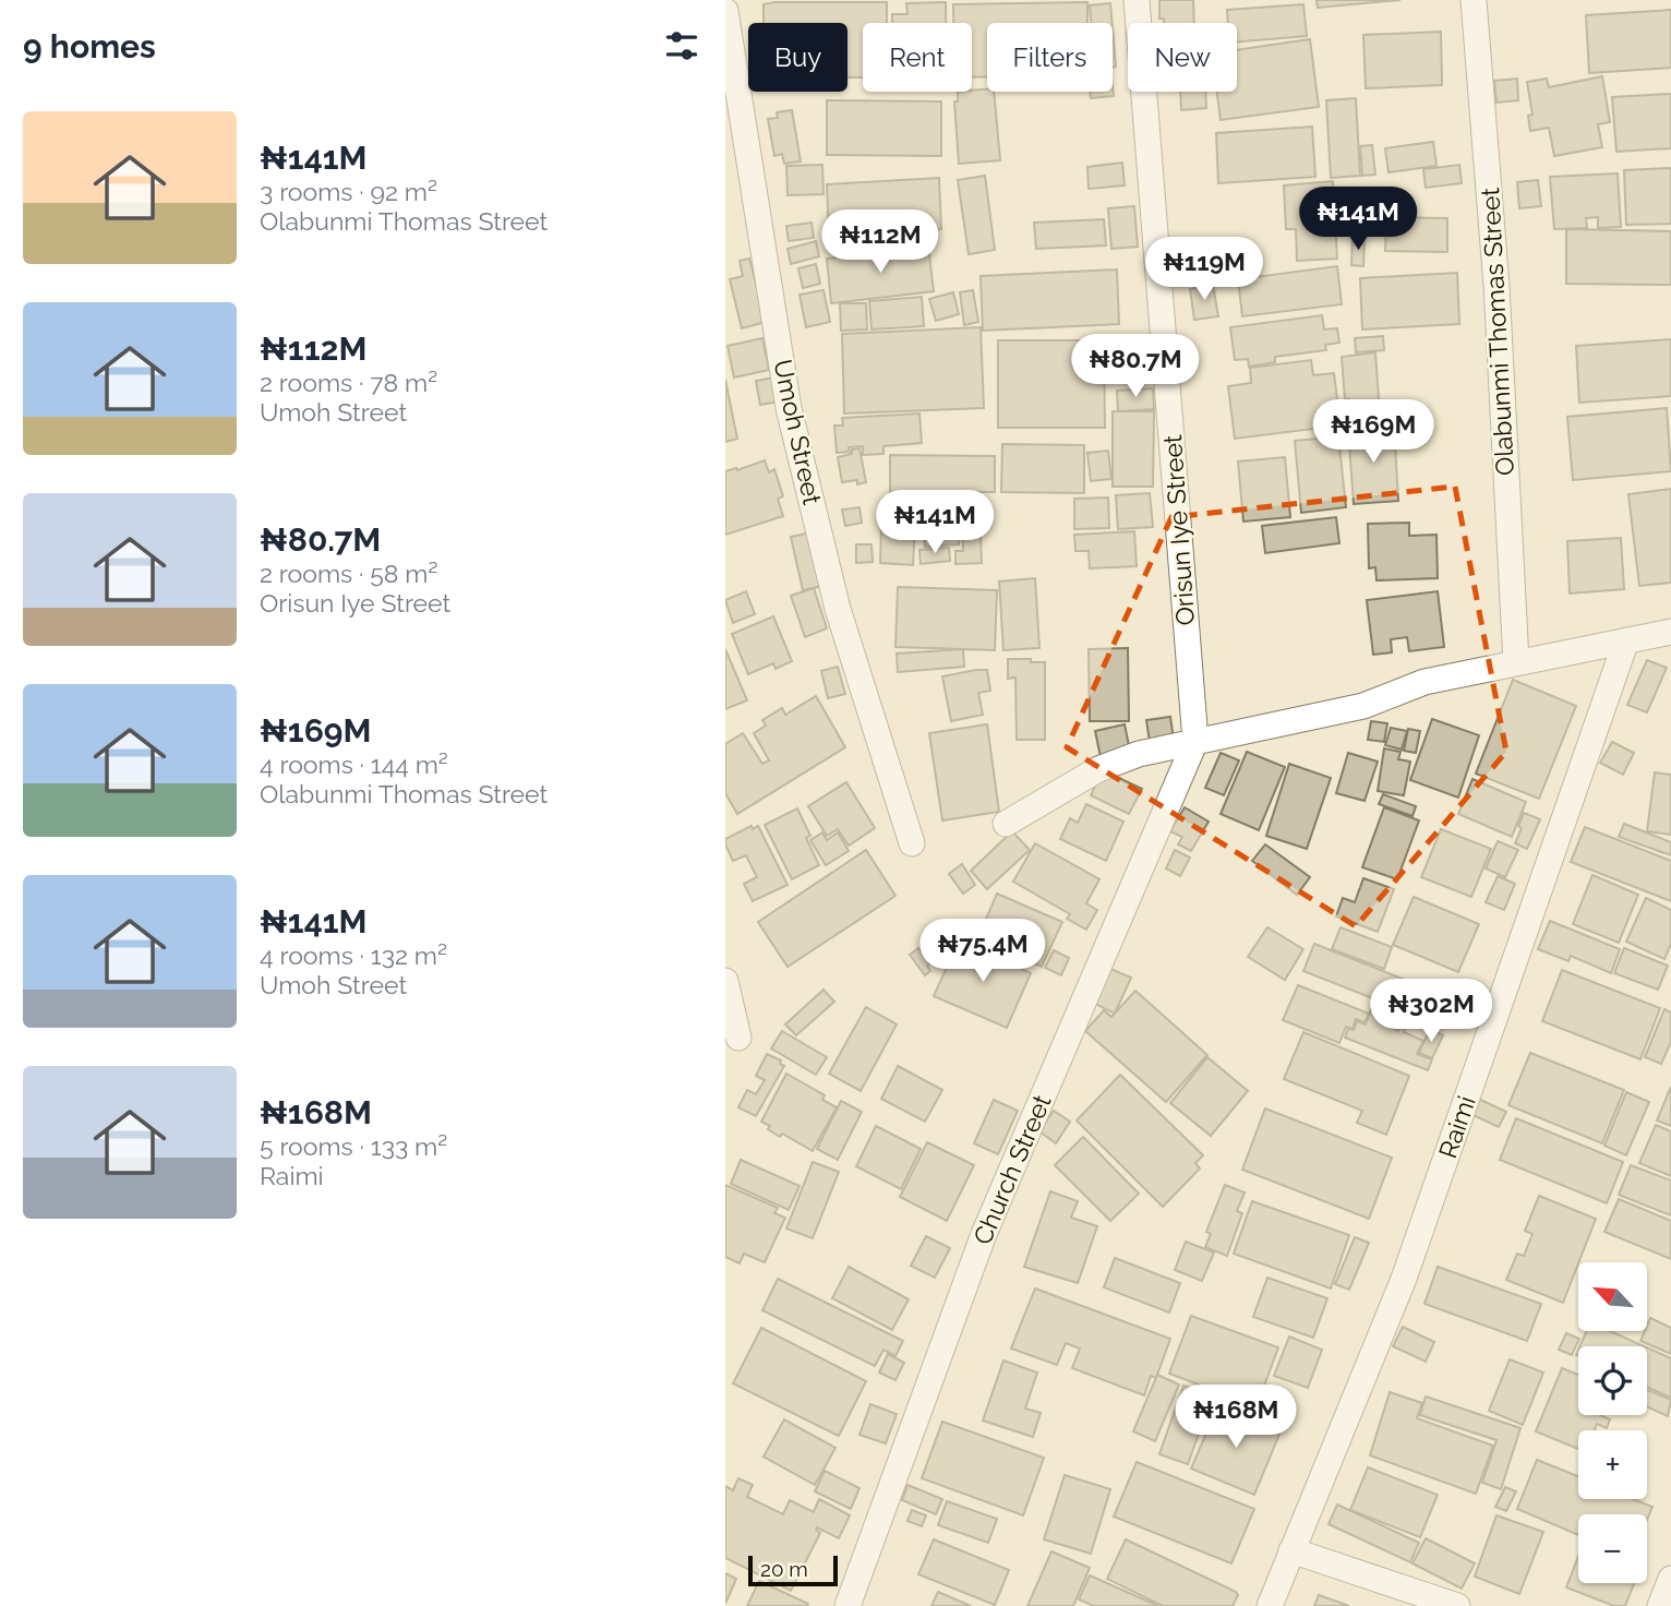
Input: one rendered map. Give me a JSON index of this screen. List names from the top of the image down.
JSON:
{
  "streets": {
    "street": [
      "Olabunmi Thomas Street",
      "Umoh Street",
      "Orisun Iye Street",
      "Raimi",
      "Church Street"
    ]
  },
  "crossings": [
    ["Orisun Iye Street", "Church Street"]
  ],
  "scale_bar": "20 m",
  "north": "top left",
  "page": {
    "heading": "9 homes",
    "chip": [
      "Buy",
      "Rent",
      "Filters",
      "New"
    ],
    "list": [
      {
        "name": "₦141M",
        "note": "3 rooms · 92 m² · Olabunmi Thomas Street"
      },
      {
        "name": "₦112M",
        "note": "2 rooms · 78 m² · Umoh Street"
      },
      {
        "name": "₦80.7M",
        "note": "2 rooms · 58 m² · Orisun Iye Street"
      },
      {
        "name": "₦169M",
        "note": "4 rooms · 144 m² · Olabunmi Thomas Street"
      },
      {
        "name": "₦141M",
        "note": "4 rooms · 132 m² · Umoh Street"
      },
      {
        "name": "₦168M",
        "note": "5 rooms · 133 m² · Raimi"
      }
    ],
    "price": [
      "₦141M",
      "₦112M",
      "₦119M",
      "₦80.7M",
      "₦169M",
      "₦141M",
      "₦75.4M",
      "₦302M",
      "₦168M"
    ],
    "map_buttons": ["+", "−"],
    "scale": "20 m"
  }
}
